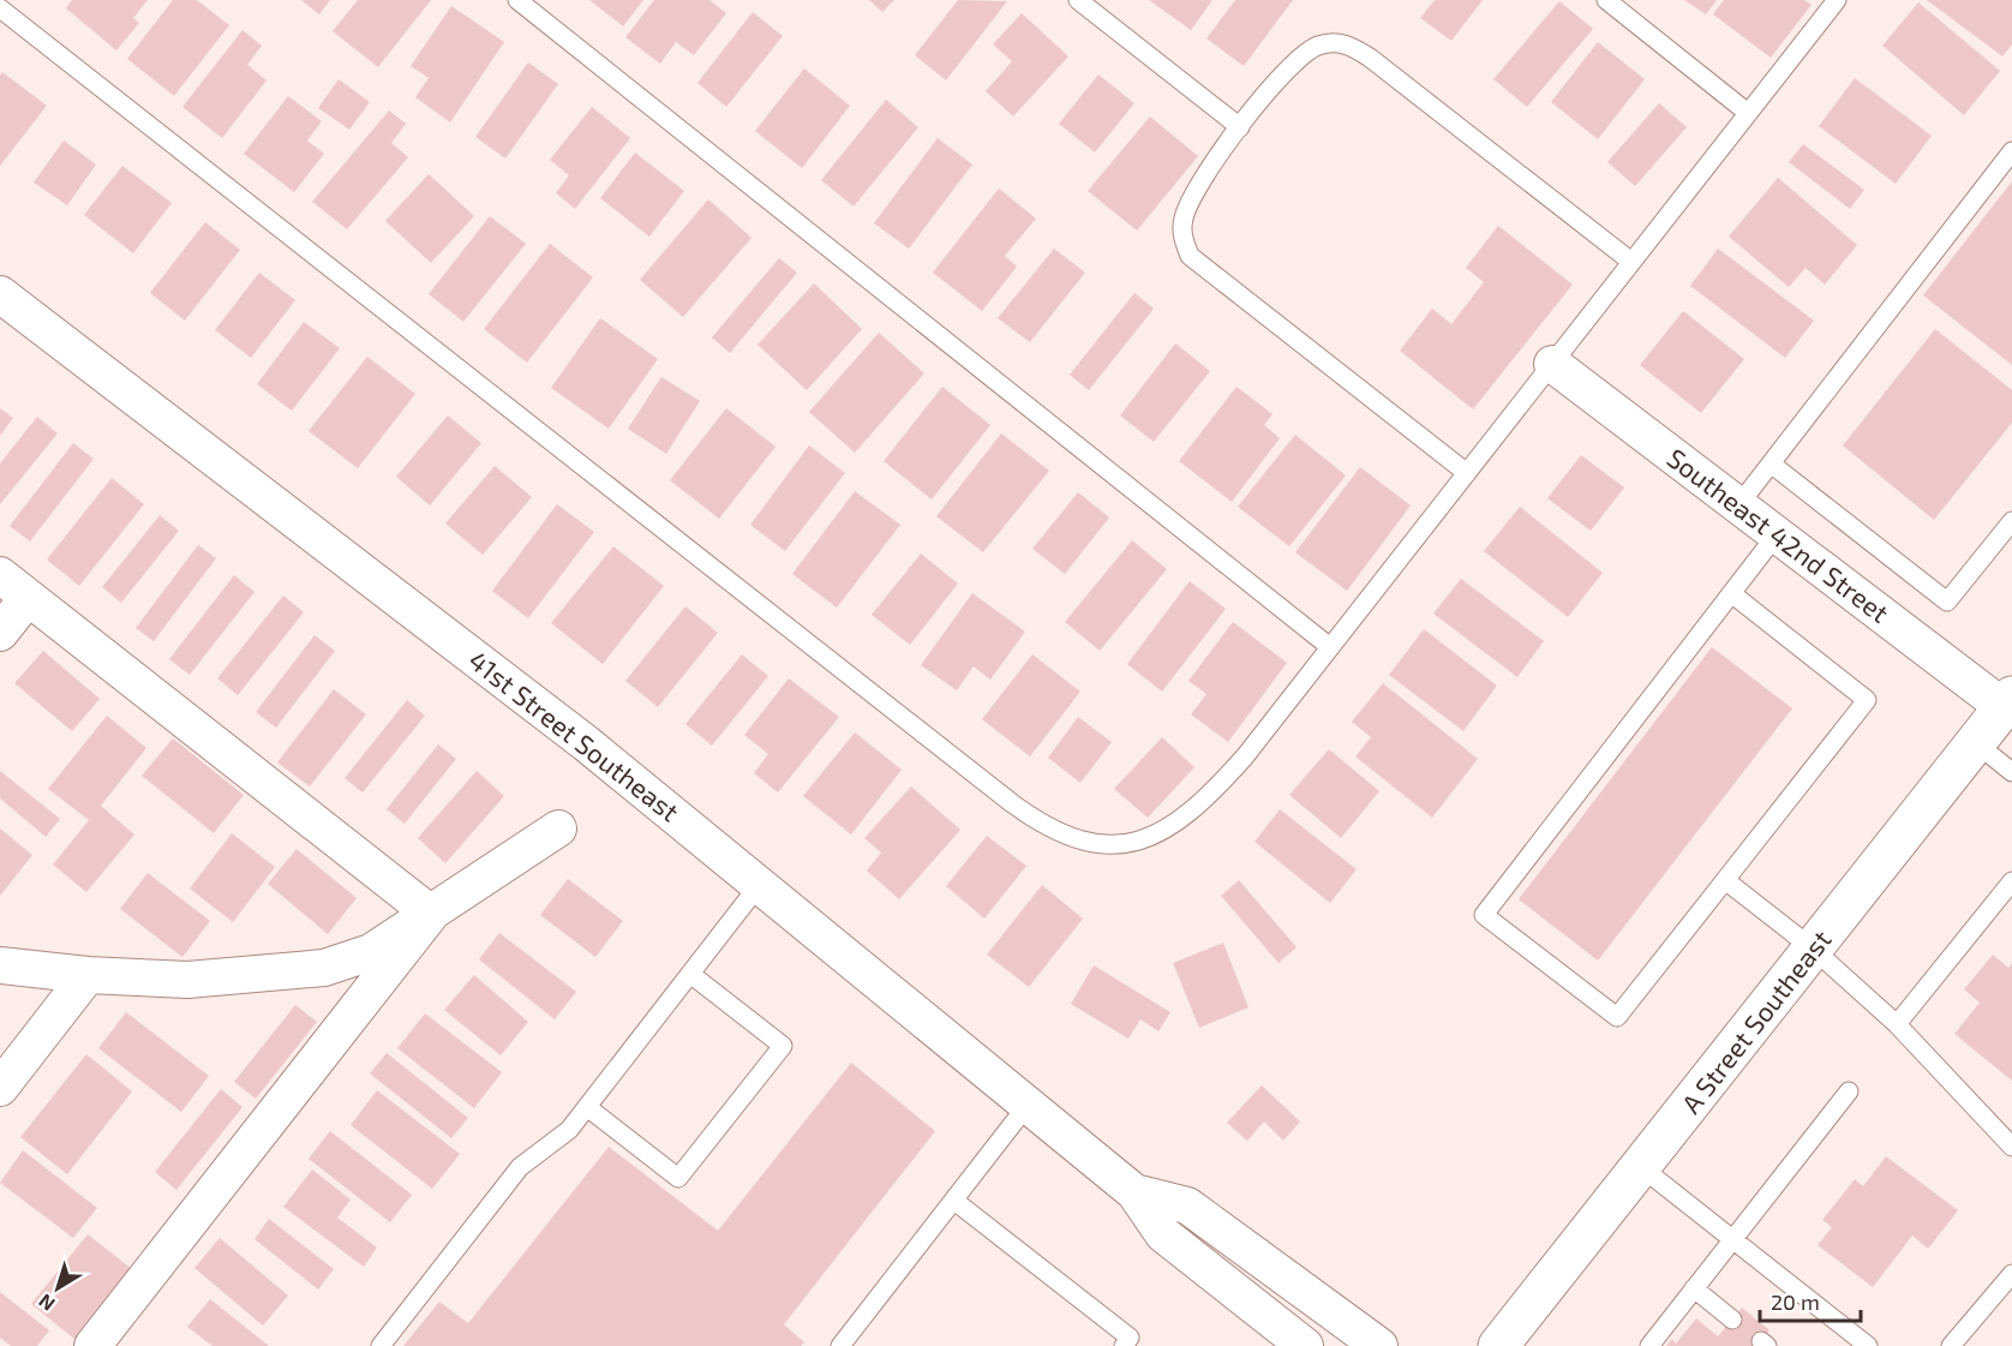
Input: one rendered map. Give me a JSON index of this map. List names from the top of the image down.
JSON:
{
  "streets": {
    "main road": ["A Street Southeast"],
    "street": ["Southeast 42nd Street", "41st Street Southeast"]
  },
  "crossings": [
    ["Southeast 42nd Street", "A Street Southeast"]
  ],
  "scale_bar": "20 m",
  "north": "bottom left"
}
